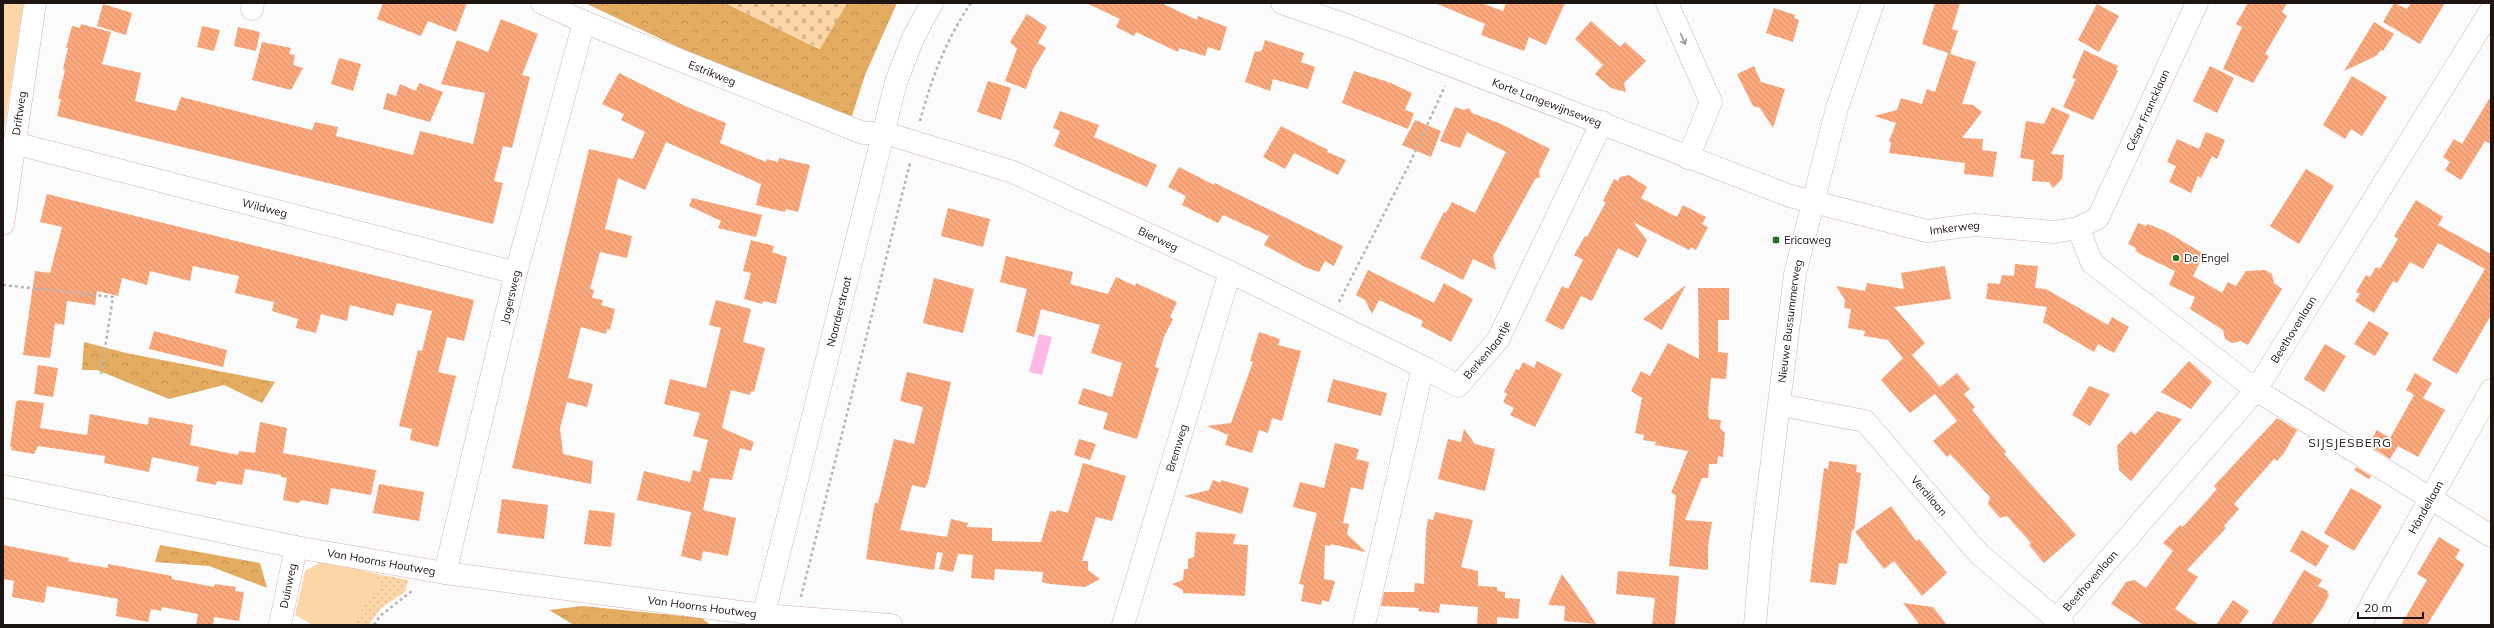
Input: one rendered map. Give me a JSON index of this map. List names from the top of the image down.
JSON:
{
  "streets": {
    "street": [
      "Estrikweg",
      "Korte Langewijnseweg",
      "César Francklaan",
      "Driftweg",
      "Wildweg",
      "Imkerweg",
      "Bierweg",
      "Jagersweg",
      "Naarderstraat",
      "Nieuwe Bussummerweg",
      "Beethovenlaan",
      "Berkenlaantje",
      "Bremweg",
      "Verdilaan",
      "Händellaan",
      "Van Hoorns Houtweg",
      "Duinweg"
    ]
  },
  "crossings": [
    ["Estrikweg", "Bierweg"],
    ["Estrikweg", "Jagersweg"],
    ["Estrikweg", "Naarderstraat"],
    ["Korte Langewijnseweg", "Imkerweg"],
    ["Korte Langewijnseweg", "Nieuwe Bussummerweg"],
    ["Korte Langewijnseweg", "Berkenlaantje"],
    ["César Francklaan", "Imkerweg"],
    ["Driftweg", "Wildweg"],
    ["Wildweg", "Jagersweg"],
    ["Imkerweg", "Nieuwe Bussummerweg"],
    ["Bierweg", "Naarderstraat"],
    ["Bierweg", "Berkenlaantje"],
    ["Bierweg", "Bremweg"],
    ["Jagersweg", "Van Hoorns Houtweg"],
    ["Naarderstraat", "Van Hoorns Houtweg"],
    ["Nieuwe Bussummerweg", "Verdilaan"],
    ["Beethovenlaan", "Verdilaan"],
    ["Van Hoorns Houtweg", "Duinweg"]
  ],
  "districts": ["SIJSJESBERG"],
  "places": {
    "transit": ["Ericaweg"],
    "other": ["De Engel"]
  },
  "scale_bar": "20 m"
}
